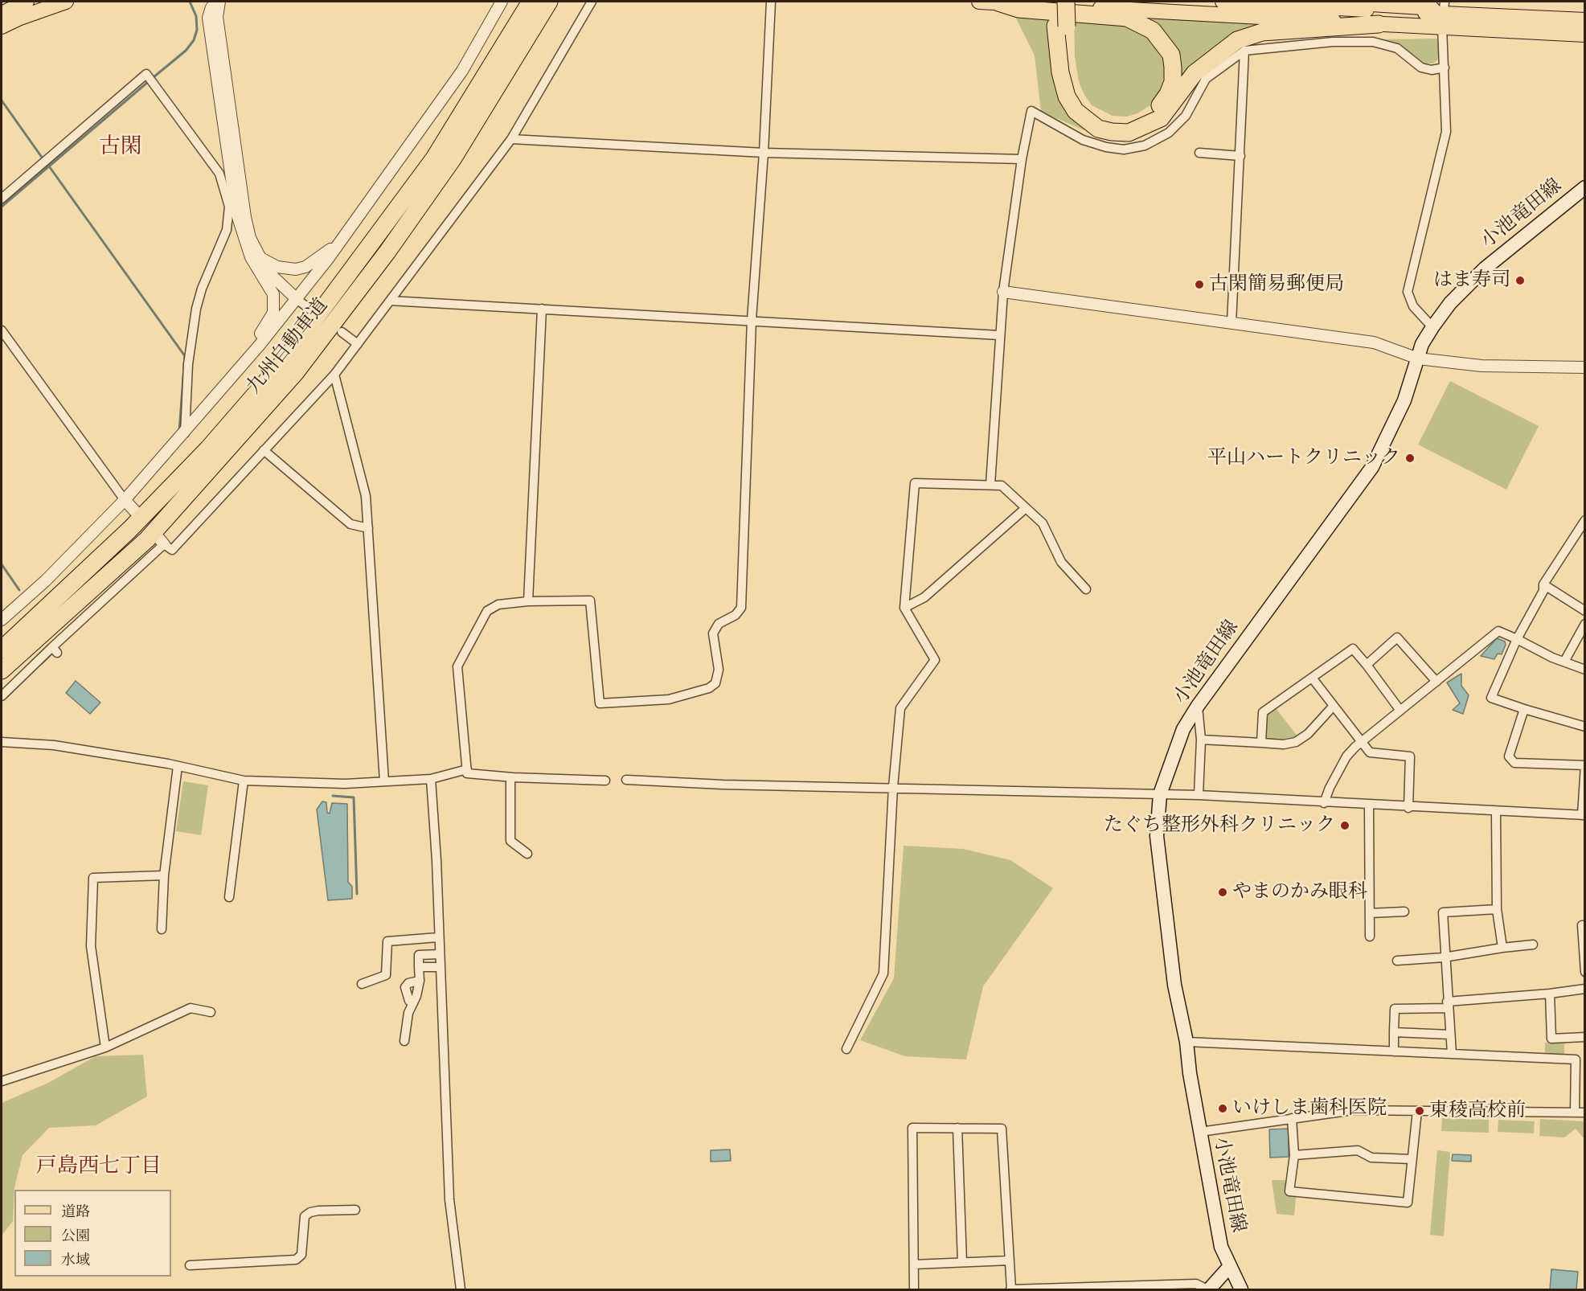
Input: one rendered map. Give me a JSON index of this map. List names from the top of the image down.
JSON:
{
  "streets": {
    "highway": ["九州自動車道"],
    "main road": ["小池竜田線"]
  },
  "districts": ["古閑", "戸島西七丁目"],
  "places": [
    "はま寿司",
    "古閑簡易郵便局",
    "平山ハートクリニック",
    "たぐち整形外科クリニック",
    "やまのかみ眼科",
    "いけしま歯科医院",
    "東稜高校前"
  ],
  "legend": ["道路", "公園", "水域"]
}
